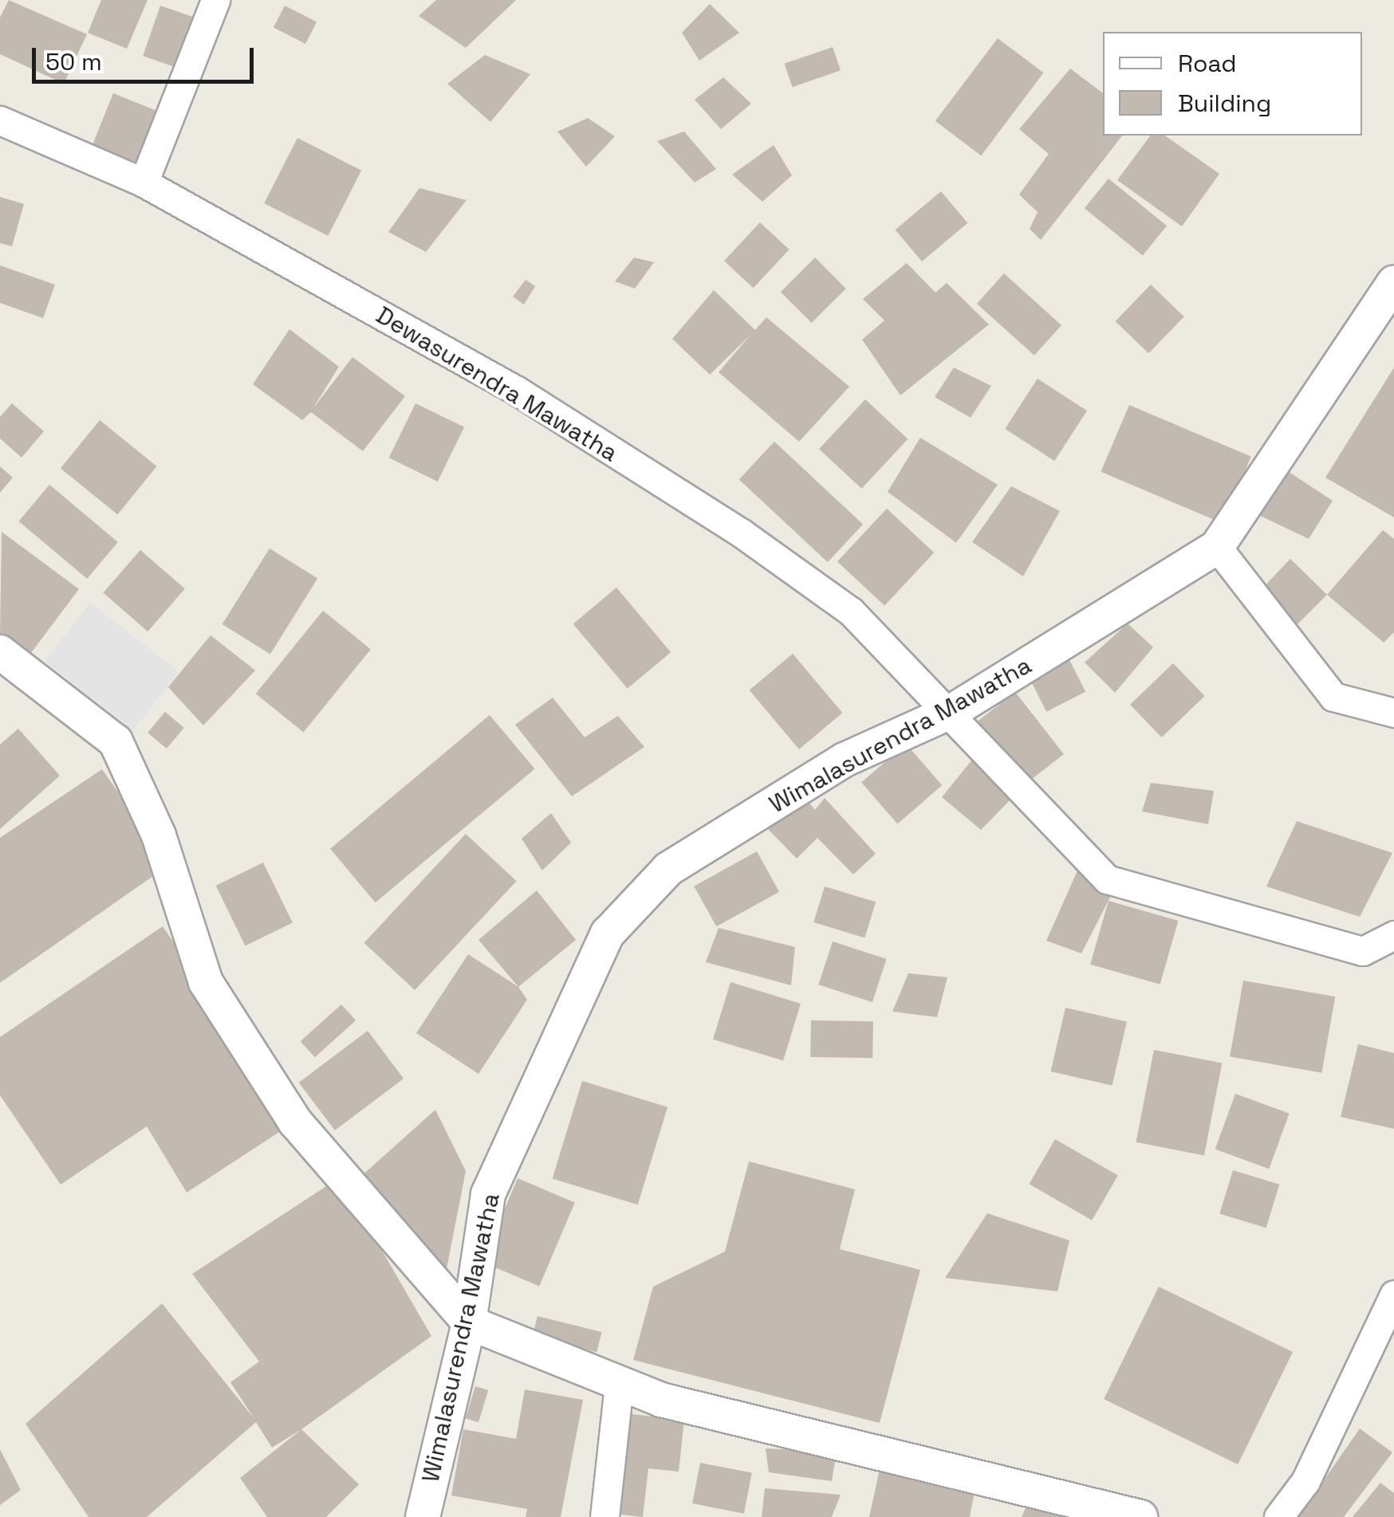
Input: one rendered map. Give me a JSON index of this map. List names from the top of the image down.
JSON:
{
  "streets": {
    "street": ["Dewasurendra Mawatha", "Wimalasurendra Mawatha"]
  },
  "crossings": [
    ["Dewasurendra Mawatha", "Wimalasurendra Mawatha"]
  ],
  "legend": ["Road", "Building"],
  "scale_bar": "50 m"
}
